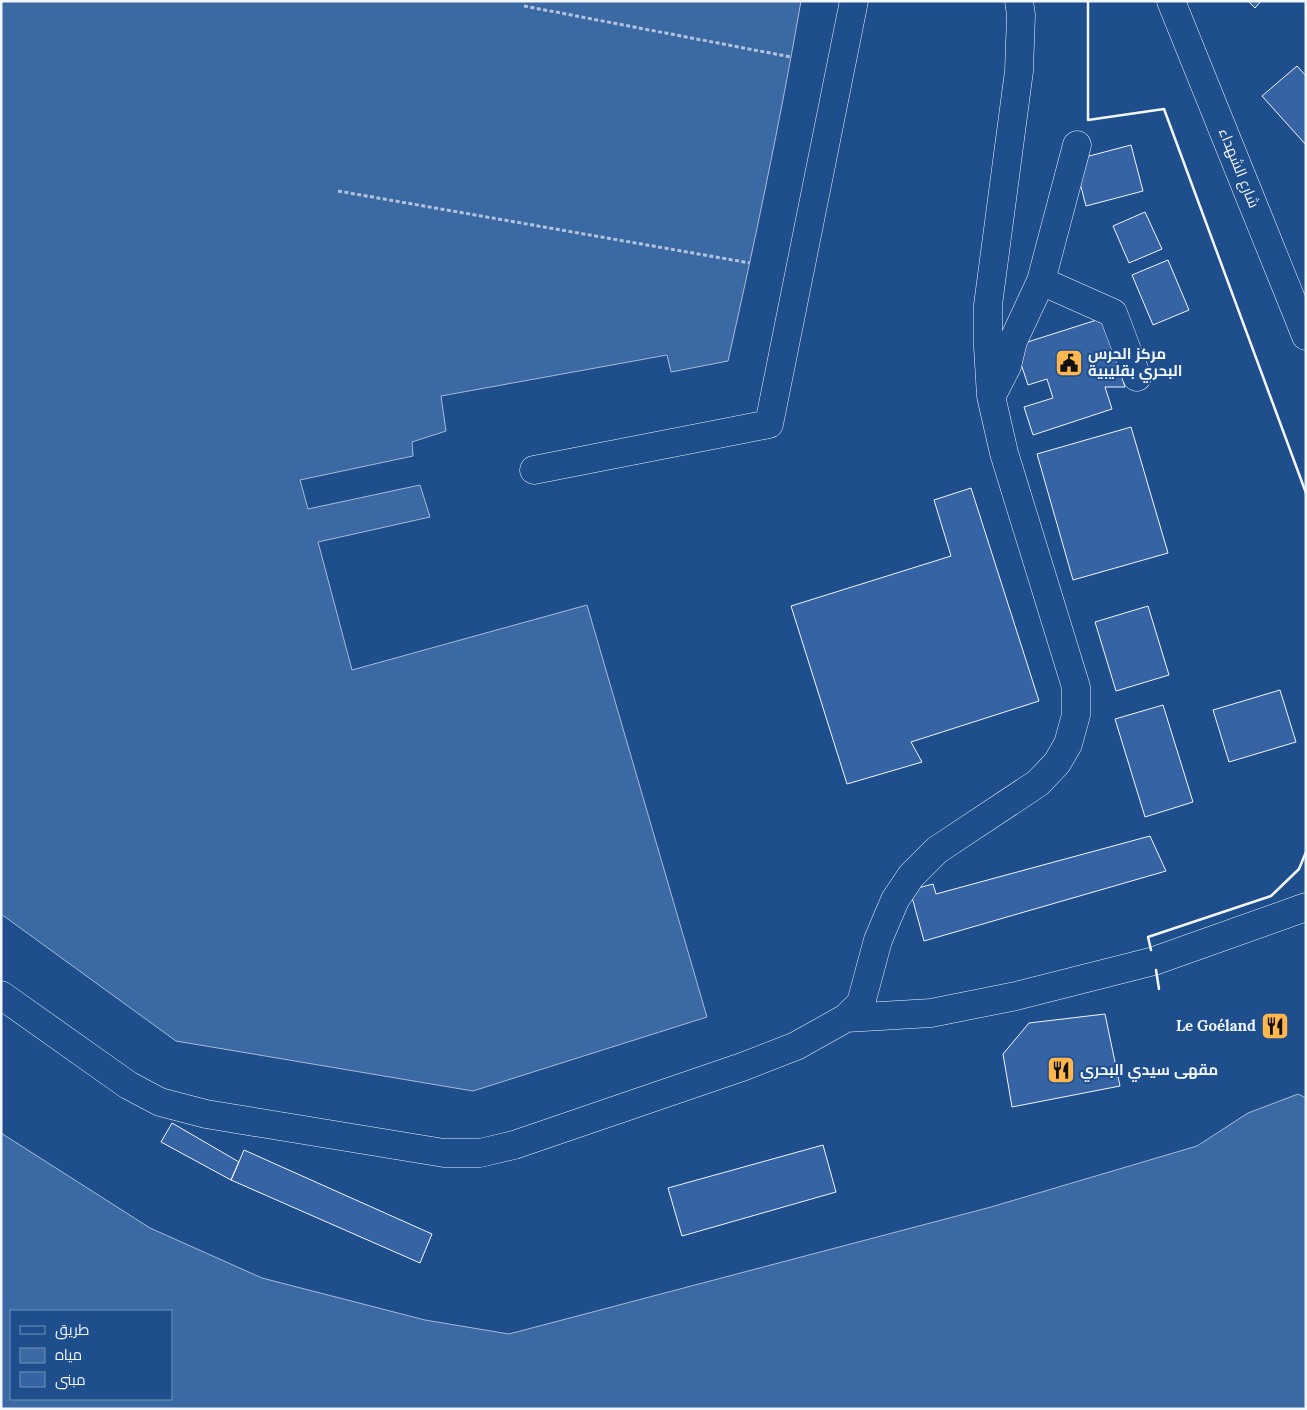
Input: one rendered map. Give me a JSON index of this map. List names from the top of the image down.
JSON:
{
  "streets": {
    "street": ["شارع الشهداء"]
  },
  "places": {
    "public building": ["مركز الحرس البحري بقليبية"],
    "restaurant": ["Le Goéland", "مقهى سيدي البحري"]
  },
  "legend": ["طريق", "مياه", "مبنى"]
}
